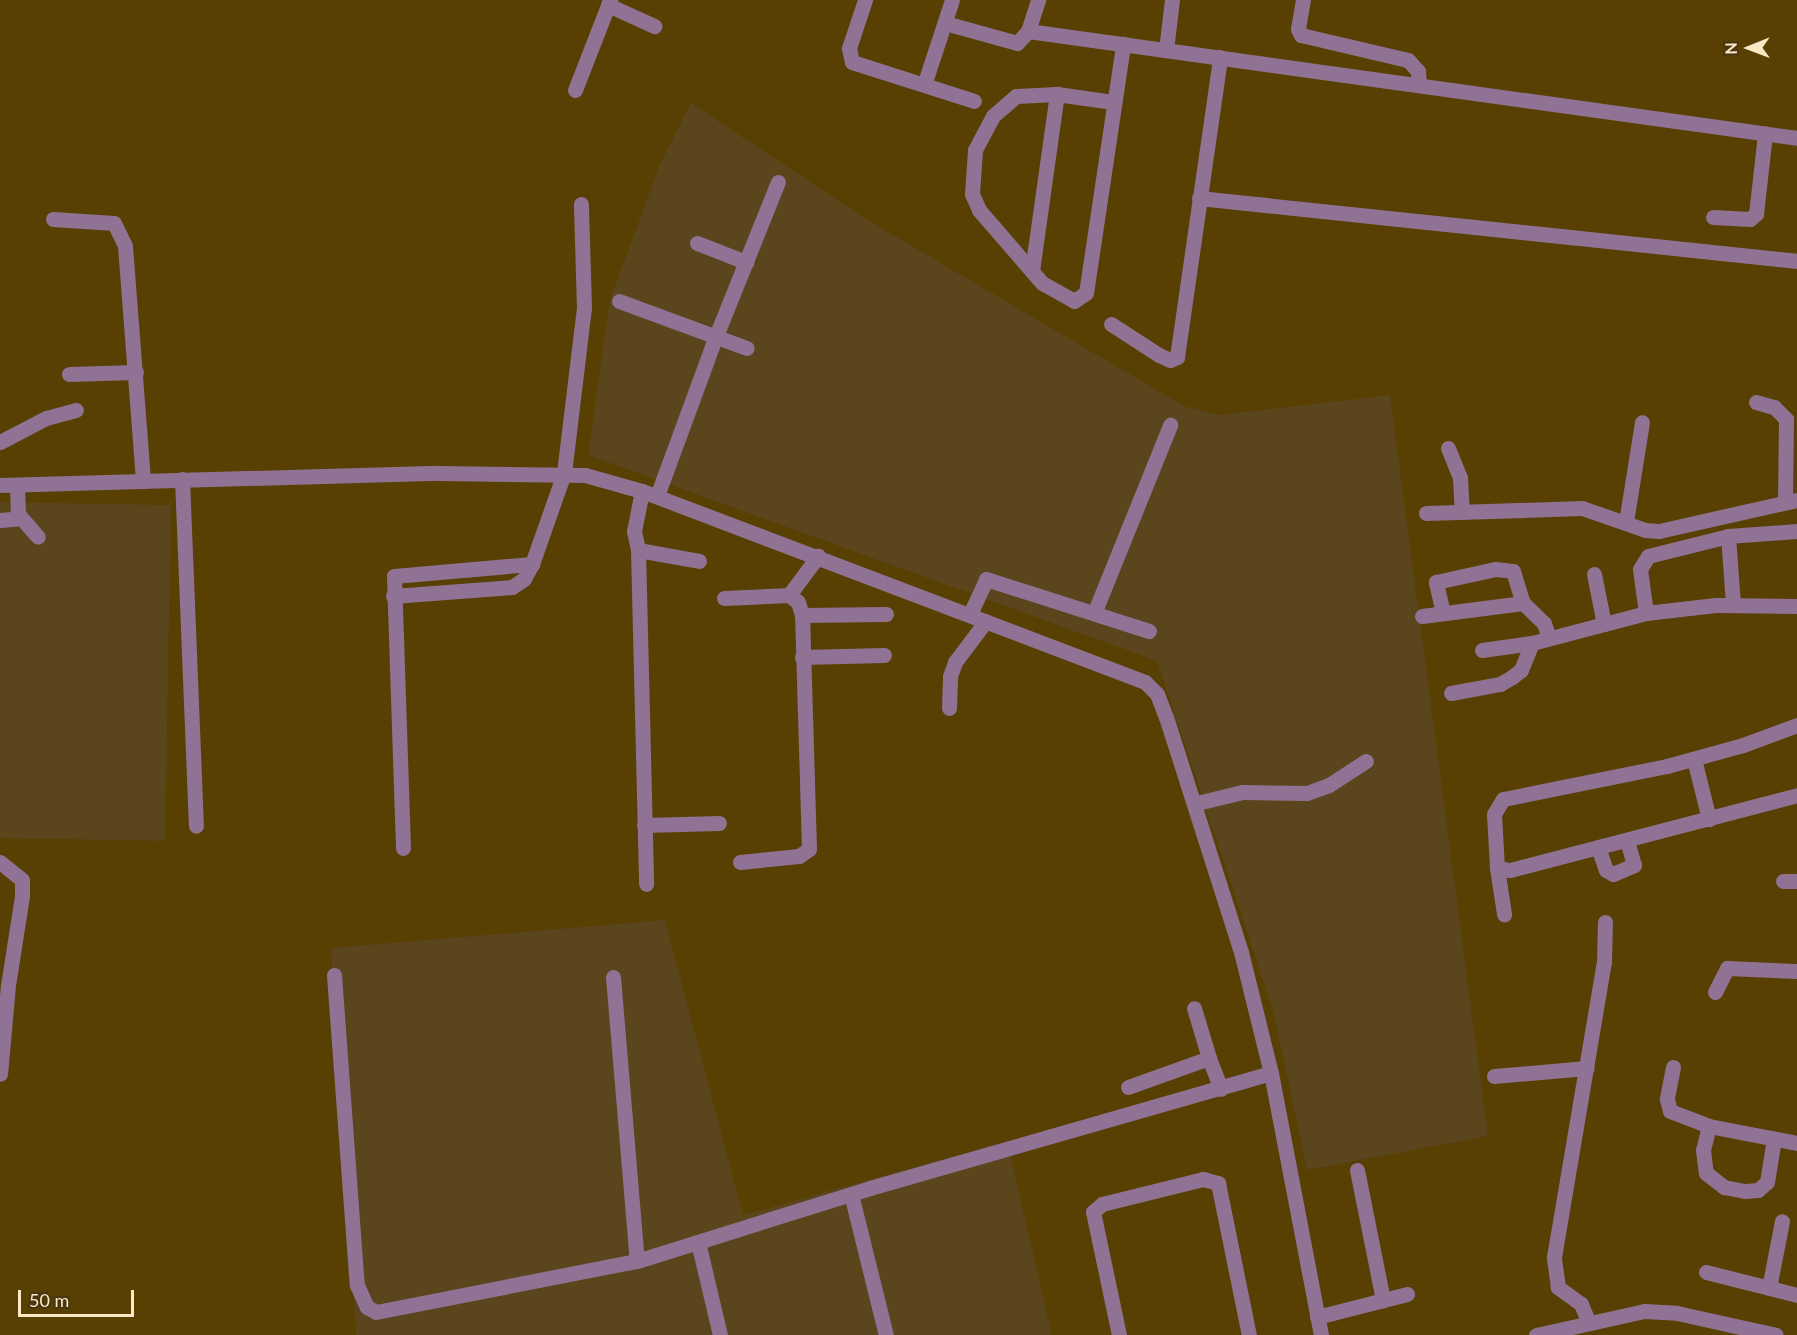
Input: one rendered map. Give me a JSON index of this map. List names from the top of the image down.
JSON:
{
  "scale_bar": "50 m",
  "north": "left"
}
